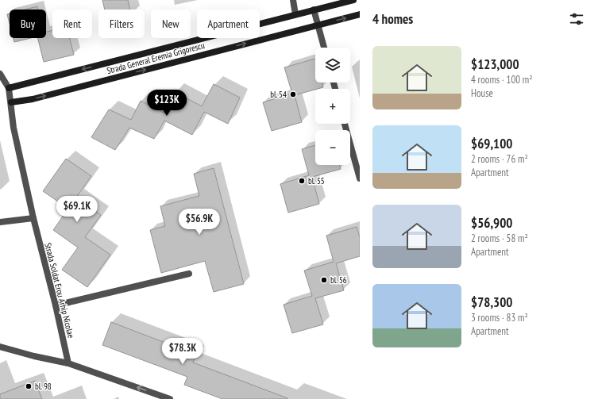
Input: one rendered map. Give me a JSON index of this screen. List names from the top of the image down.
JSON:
{
  "streets": {
    "street": ["Strada General Eremia Grigorescu", "Strada Soldat Erou Arhip Nicolae"]
  },
  "crossings": [
    ["Strada General Eremia Grigorescu", "Strada Soldat Erou Arhip Nicolae"]
  ],
  "places": [
    "bl. 54",
    "bl. 55",
    "bl. 56",
    "bl. 98"
  ],
  "page": {
    "heading": "4 homes",
    "chip": [
      "Buy",
      "Rent",
      "Filters",
      "New",
      "Apartment"
    ],
    "list": [
      {
        "name": "$123,000",
        "note": "4 rooms · 100 m² · House"
      },
      {
        "name": "$69,100",
        "note": "2 rooms · 76 m² · Apartment"
      },
      {
        "name": "$56,900",
        "note": "2 rooms · 58 m² · Apartment"
      },
      {
        "name": "$78,300",
        "note": "3 rooms · 83 m² · Apartment"
      }
    ],
    "map_buttons": ["+", "−"],
    "price": [
      "$123K",
      "$69.1K",
      "$56.9K",
      "$78.3K"
    ]
  }
}
